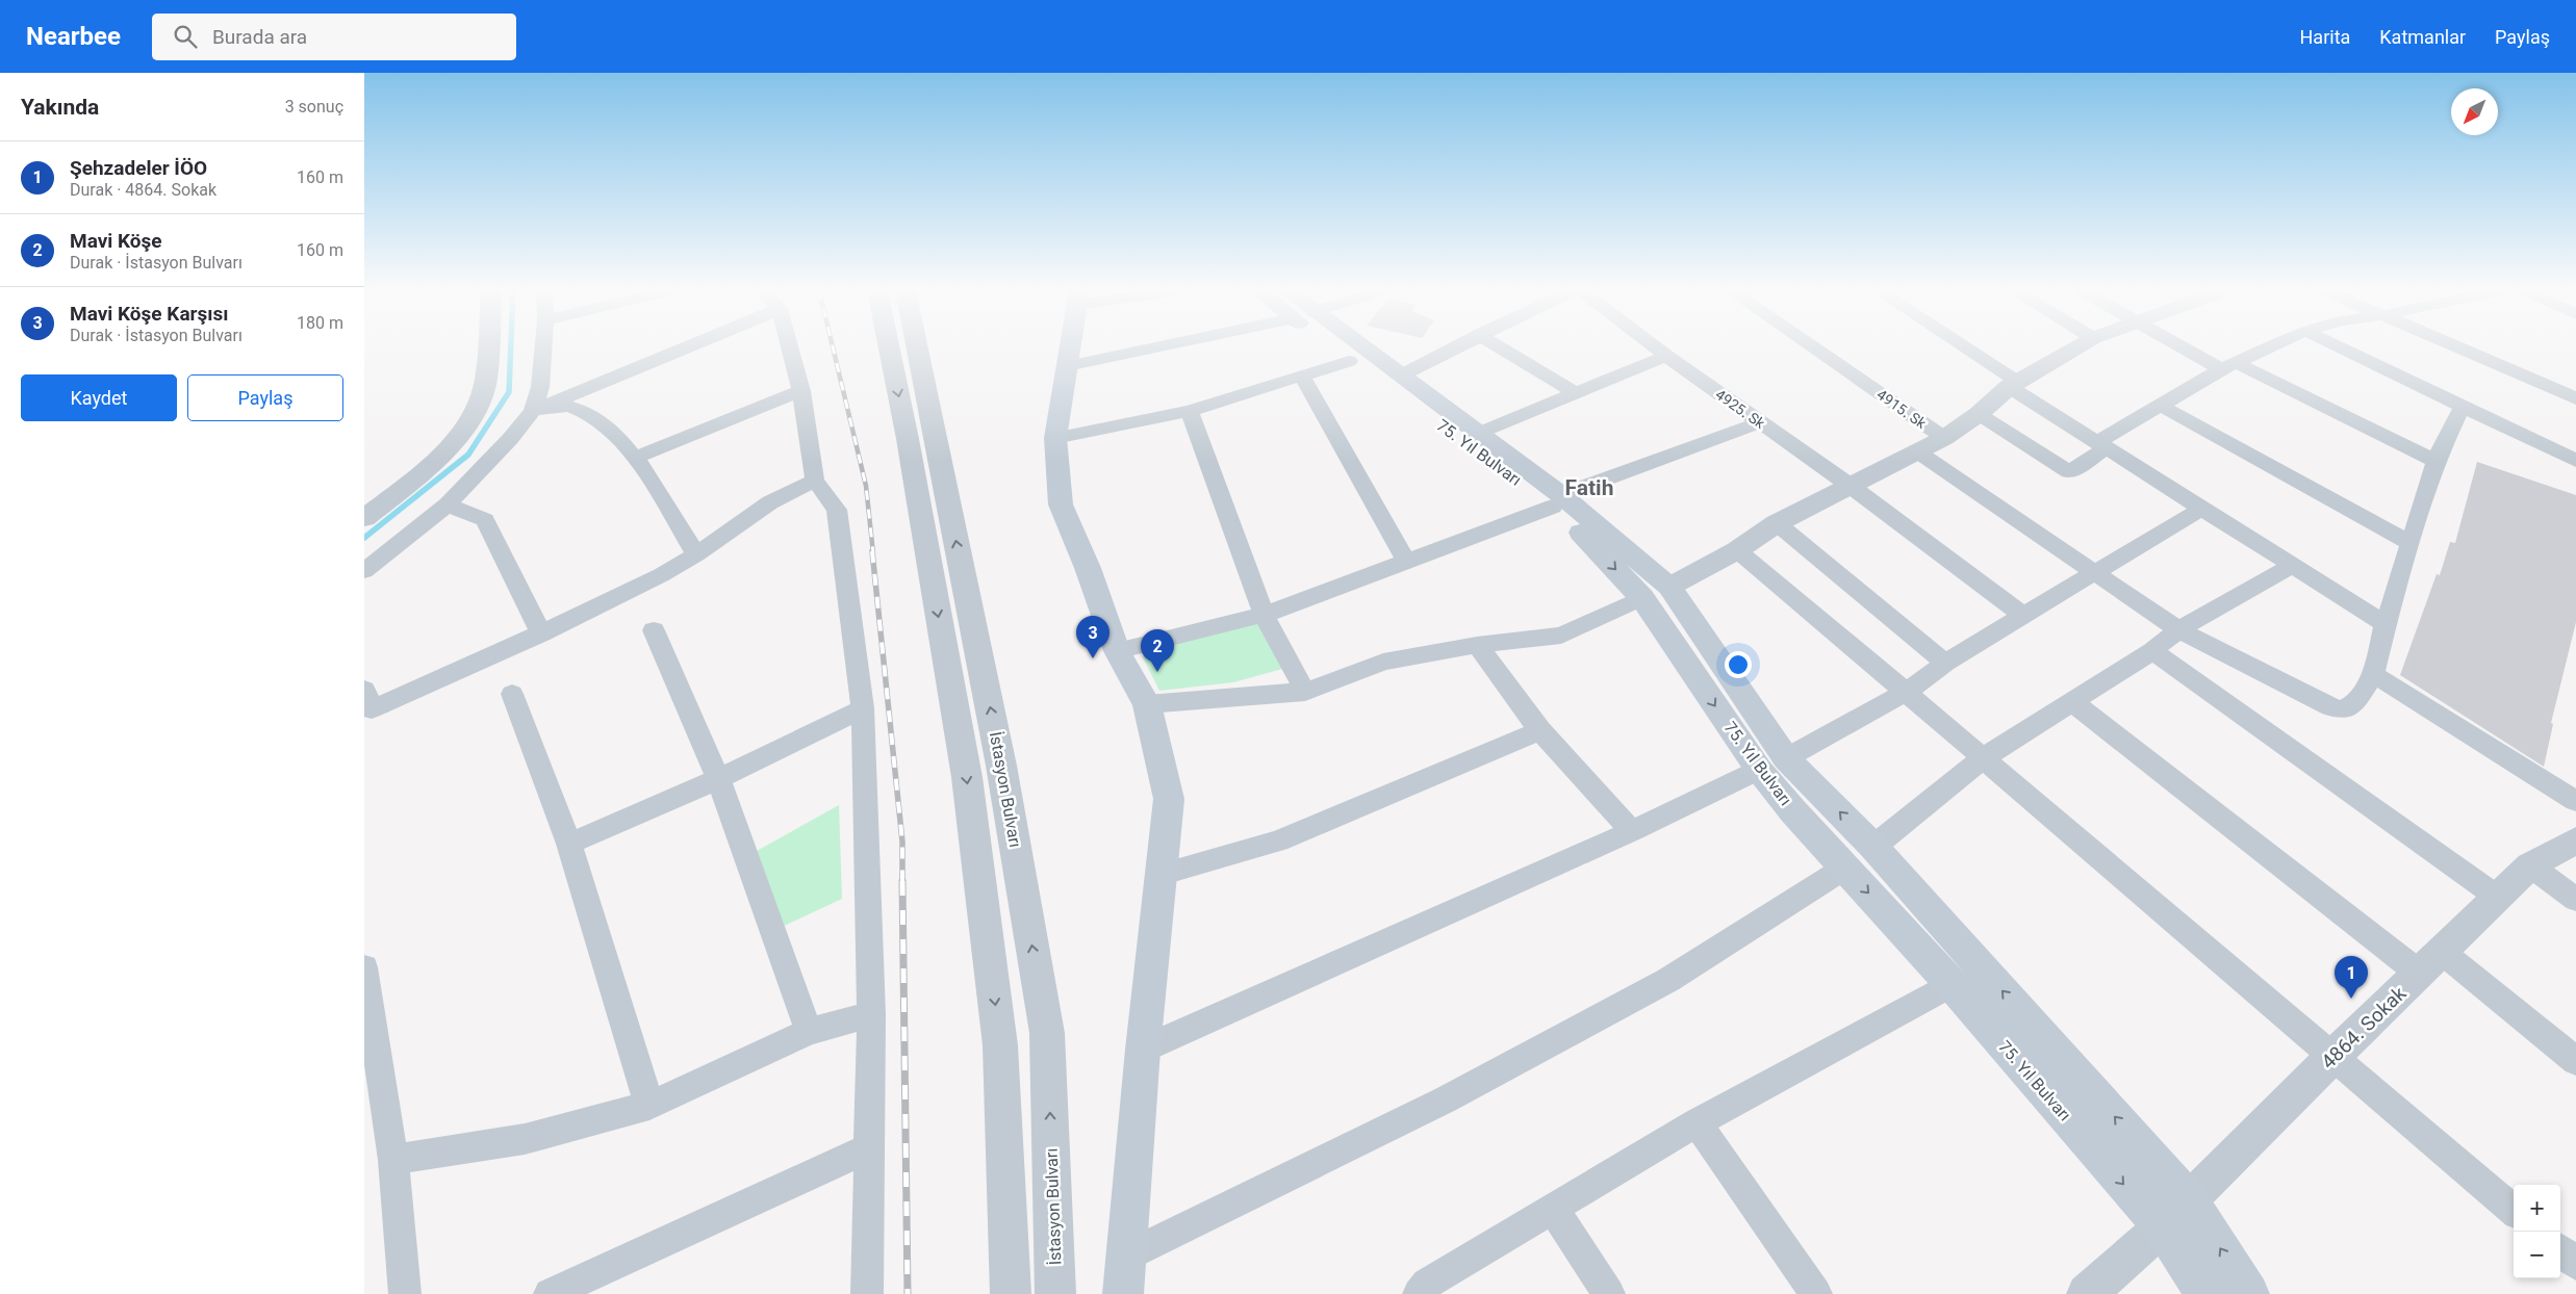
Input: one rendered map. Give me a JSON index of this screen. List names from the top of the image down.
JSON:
{
  "streets": {
    "main road": ["75. Yıl Bulvarı"],
    "street": [
      "4925. Sk",
      "4915. Sk",
      "İstasyon Bulvarı",
      "4864. Sokak"
    ]
  },
  "crossings": [
    ["75. Yıl Bulvarı", "4864. Sokak"]
  ],
  "districts": ["Fatih"],
  "north": "bottom left",
  "page": {
    "header": "Nearbee",
    "search": "Burada ara",
    "nav": ["Harita", "Katmanlar", "Paylaş"],
    "heading": ["Yakında", "3 sonuç"],
    "list": [
      {
        "mark": "1",
        "name": "Şehzadeler İÖO",
        "note": "Durak · 4864. Sokak",
        "value": "160 m"
      },
      {
        "mark": "2",
        "name": "Mavi Köşe",
        "note": "Durak · İstasyon Bulvarı",
        "value": "160 m"
      },
      {
        "mark": "3",
        "name": "Mavi Köşe Karşısı",
        "note": "Durak · İstasyon Bulvarı",
        "value": "180 m"
      }
    ],
    "buttons": ["Kaydet", "Paylaş"],
    "pins": ["3", "2", "1"],
    "map_buttons": ["+", "−"]
  }
}
